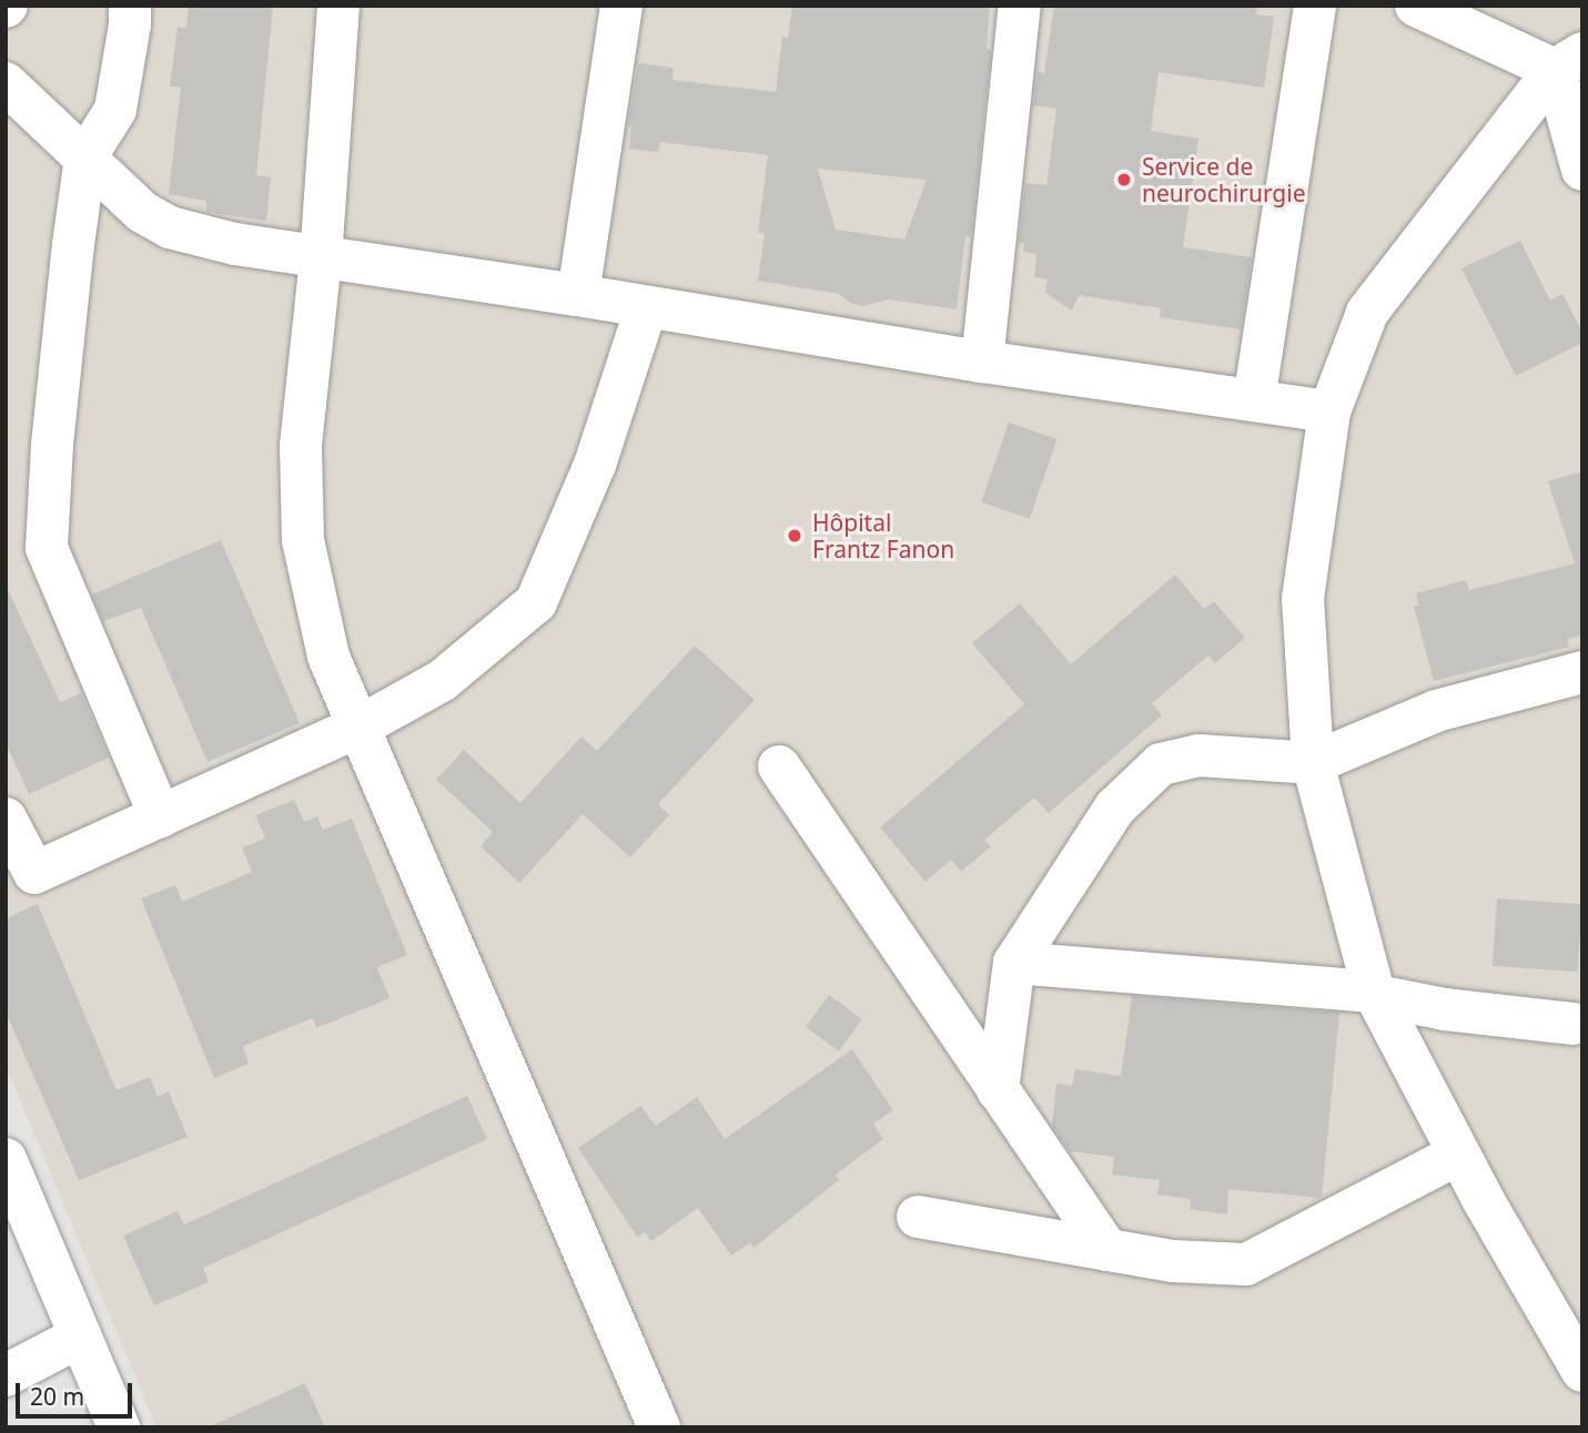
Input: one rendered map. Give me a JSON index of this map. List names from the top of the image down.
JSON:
{
  "places": ["Service de neurochirurgie", "Hôpital Frantz Fanon"],
  "scale_bar": "20 m"
}
